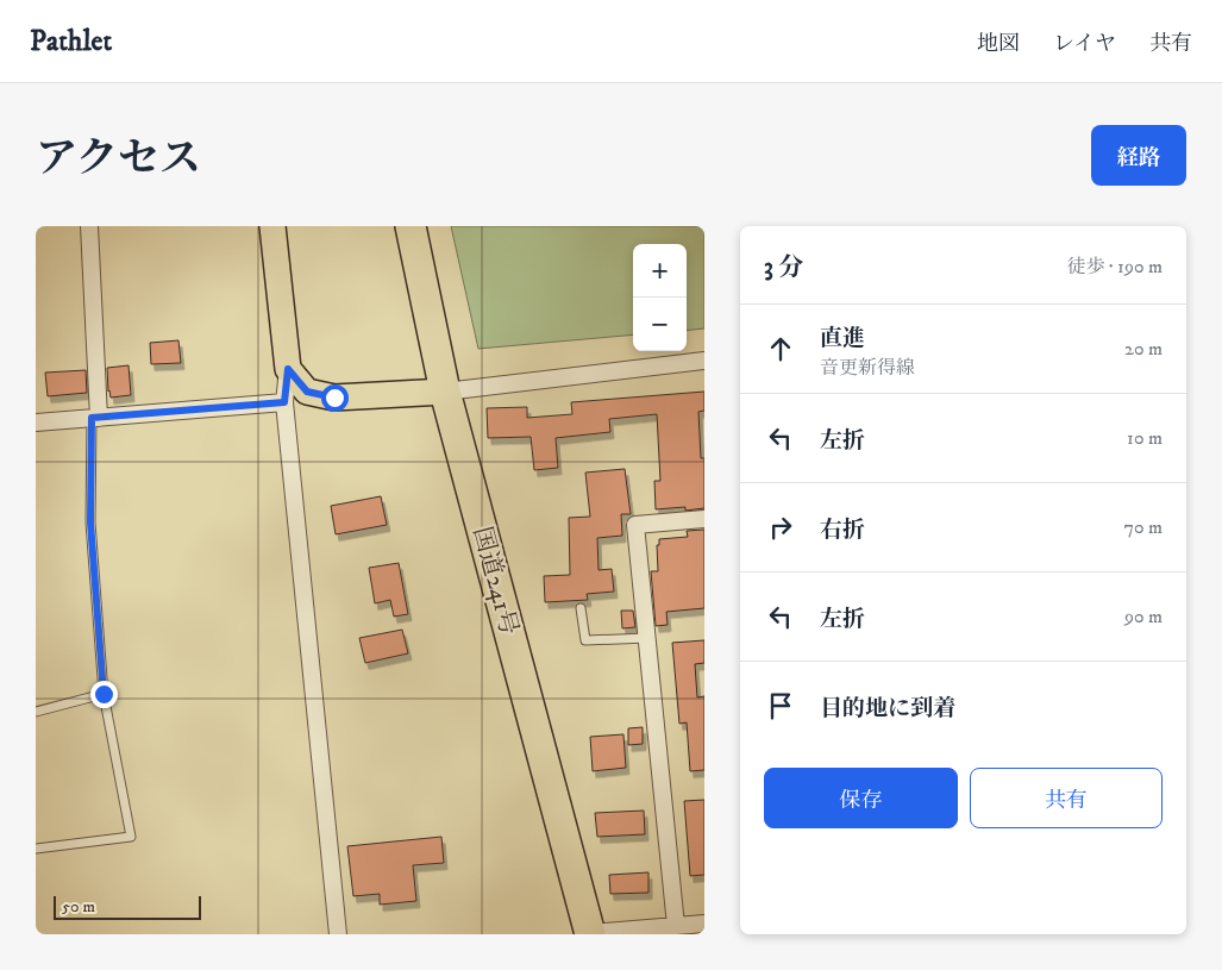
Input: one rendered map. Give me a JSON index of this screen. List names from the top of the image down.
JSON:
{
  "streets": {
    "highway": ["国道241号"]
  },
  "scale_bar": "50 m",
  "page": {
    "header": "Pathlet",
    "nav": ["地図", "レイヤ", "共有"],
    "title": "アクセス",
    "buttons": [
      "経路",
      ["保存", "共有"]
    ],
    "heading": ["3 分", "徒歩 · 190 m"],
    "map_buttons": ["+", "−"],
    "list": [
      ["直進", "音更新得線", "20 m"],
      ["左折", "10 m"],
      ["右折", "70 m"],
      ["左折", "90 m"],
      "目的地に到着"
    ],
    "scale": "50 m"
  }
}
